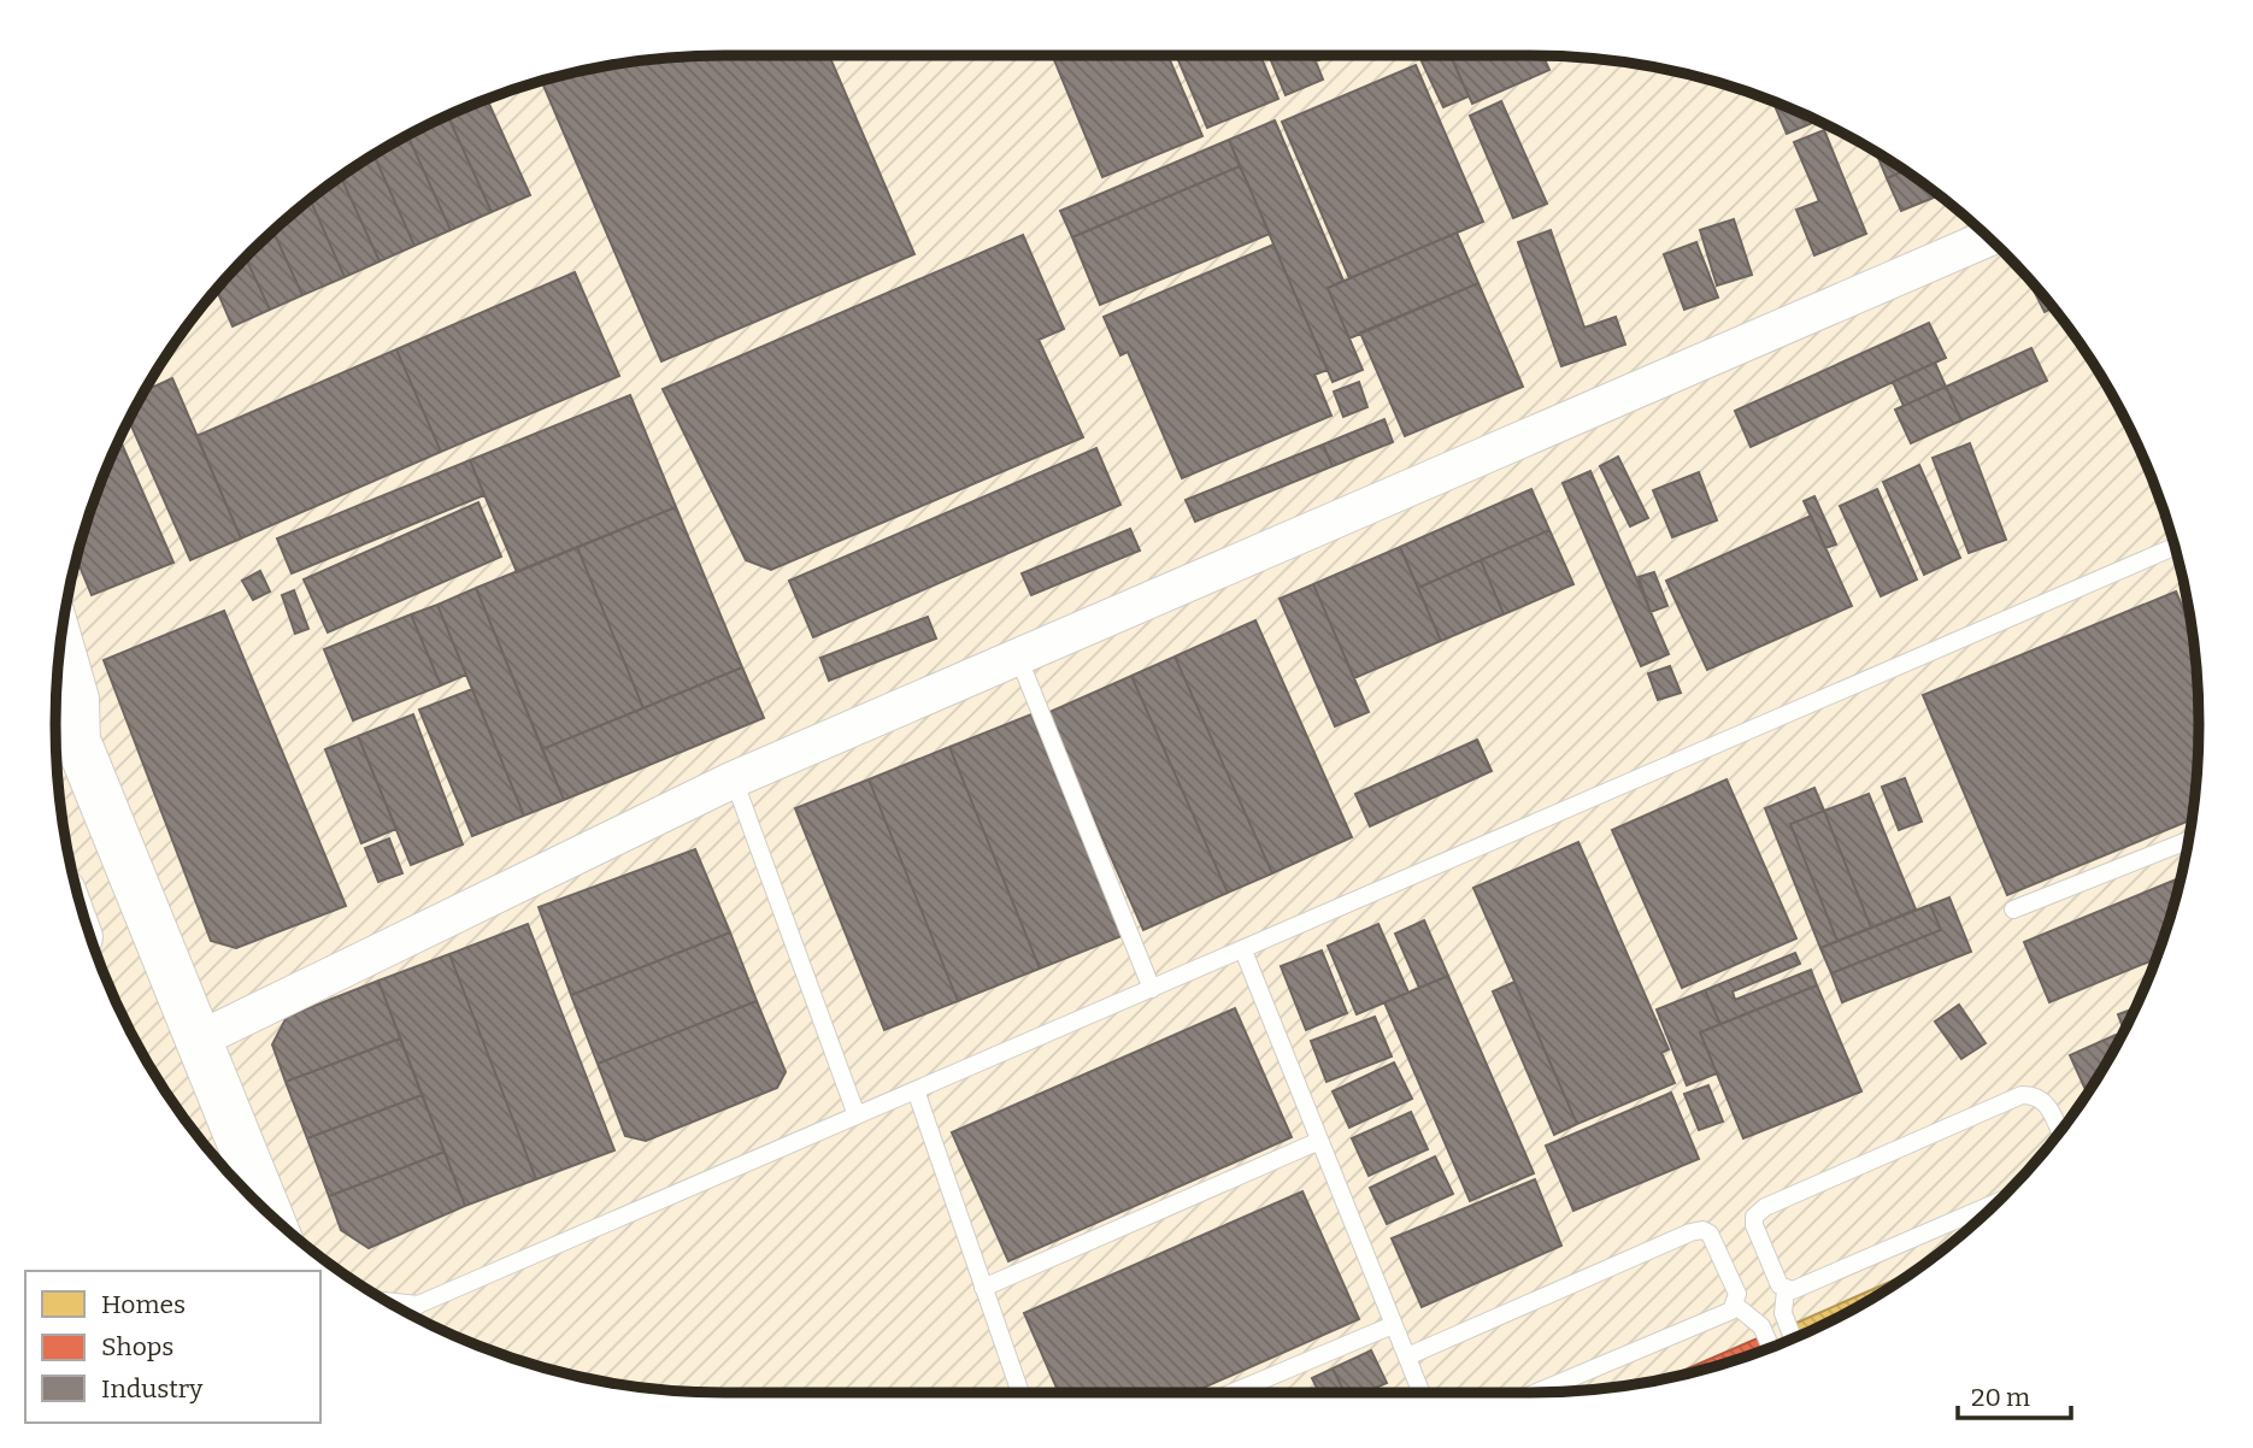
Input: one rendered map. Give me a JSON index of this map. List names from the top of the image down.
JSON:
{
  "legend": ["Homes", "Shops", "Industry"],
  "scale_bar": "20 m"
}
